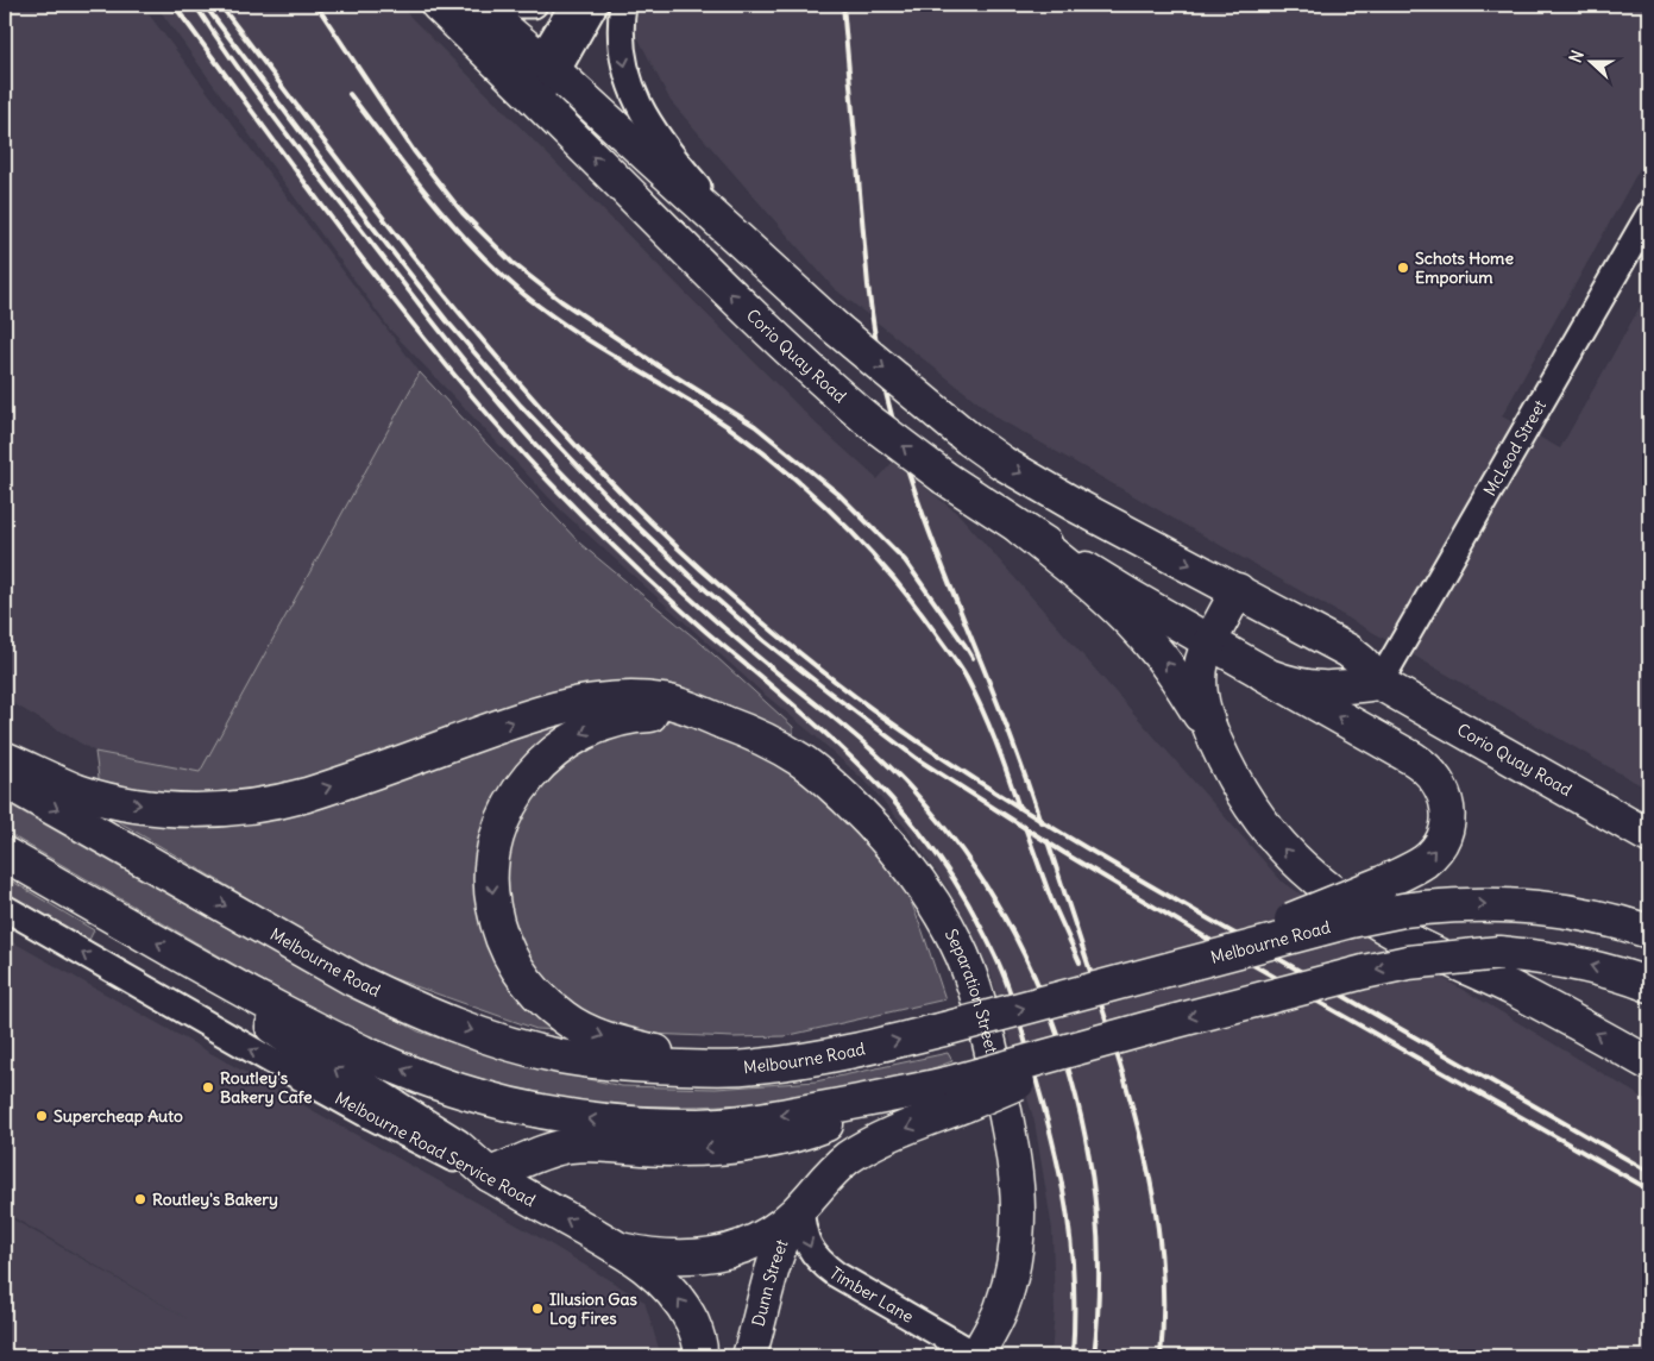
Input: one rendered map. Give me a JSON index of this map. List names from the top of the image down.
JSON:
{
  "streets": {
    "main road": [
      "Corio Quay Road",
      "Melbourne Road",
      "Separation Street",
      "Melbourne Road Service Road",
      "Dunn Street"
    ],
    "street": ["McLeod Street", "Timber Lane"]
  },
  "crossings": [
    ["Corio Quay Road", "McLeod Street"],
    ["Separation Street", "Timber Lane"],
    ["Dunn Street", "Timber Lane"]
  ],
  "one_way": ["Melbourne Road Service Road", "Timber Lane"],
  "places": [
    "Schots Home Emporium",
    "Routley's Bakery Cafe",
    "Supercheap Auto",
    "Routley's Bakery",
    "Illusion Gas Log Fires"
  ],
  "north": "left"
}
